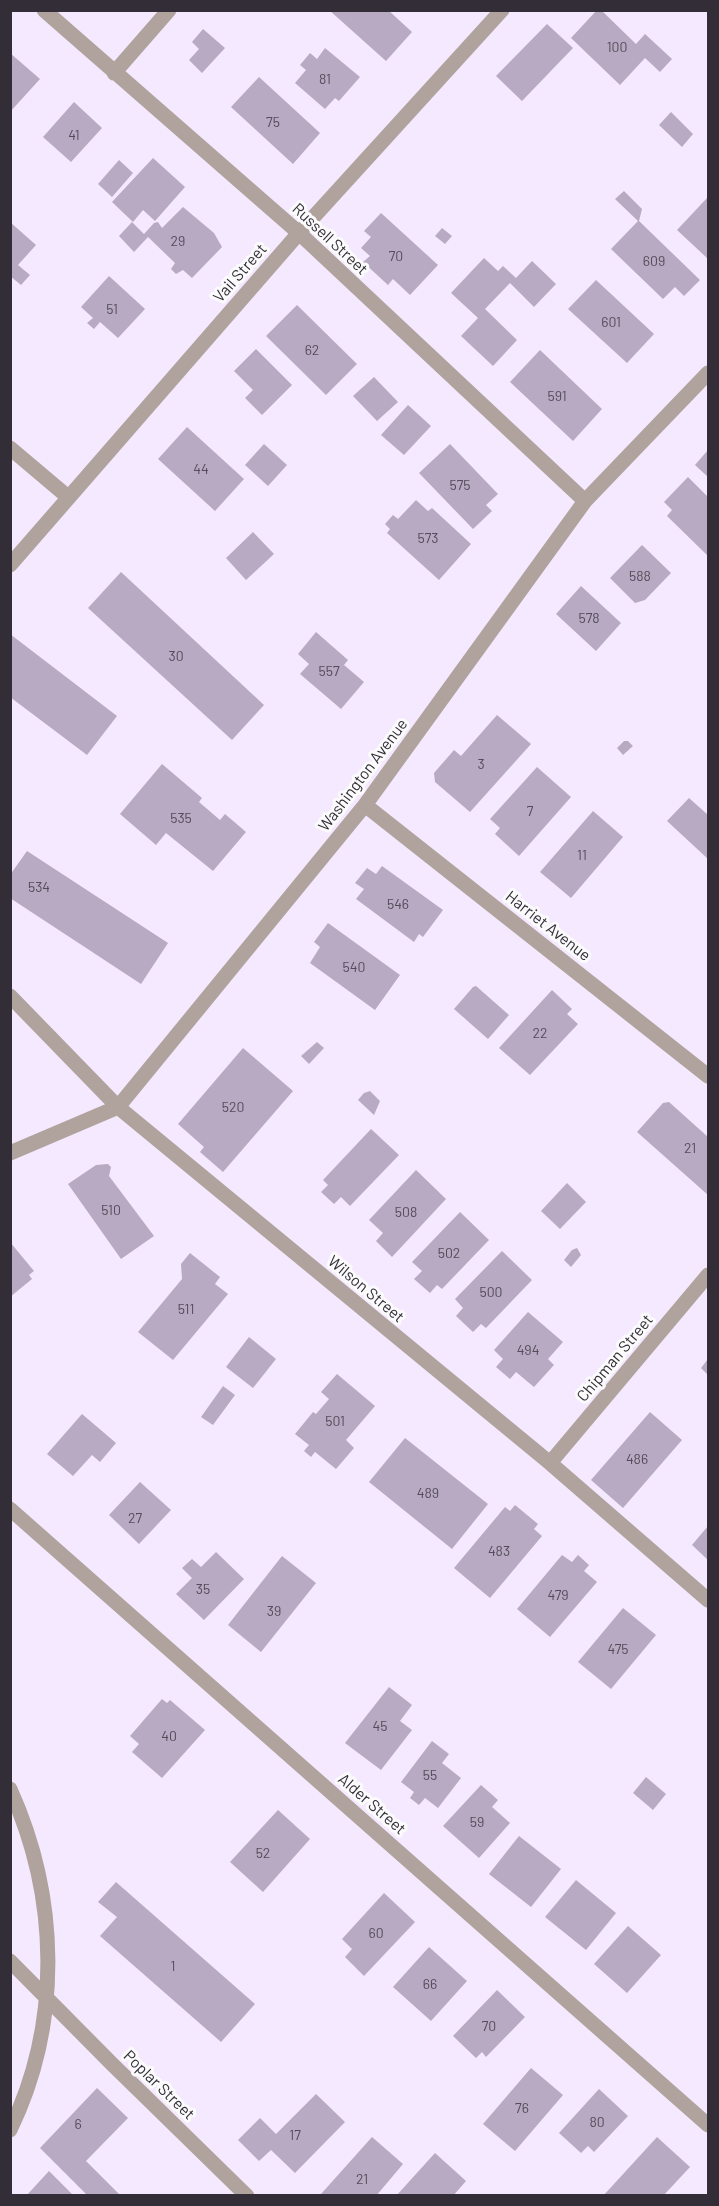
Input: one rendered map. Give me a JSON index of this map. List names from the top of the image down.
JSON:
{
  "streets": {
    "street": [
      "Russell Street",
      "Vail Street",
      "Washington Avenue",
      "Harriet Avenue",
      "Wilson Street",
      "Chipman Street",
      "Alder Street",
      "Poplar Street"
    ]
  },
  "crossings": [
    ["Russell Street", "Vail Street"],
    ["Russell Street", "Washington Avenue"],
    ["Washington Avenue", "Harriet Avenue"],
    ["Washington Avenue", "Wilson Street"],
    ["Wilson Street", "Chipman Street"]
  ],
  "house_numbers": [
    "100",
    "81",
    "75",
    "41",
    "29",
    "70",
    "609",
    "51",
    "601",
    "62",
    "591",
    "44",
    "575",
    "573",
    "588",
    "578",
    "30",
    "557",
    "3",
    "7",
    "535",
    "11",
    "534",
    "546",
    "540",
    "22",
    "520",
    "21",
    "510",
    "508",
    "502",
    "500",
    "511",
    "494",
    "501",
    "486",
    "489",
    "27",
    "483",
    "35",
    "479",
    "39",
    "475",
    "45",
    "40",
    "55",
    "59",
    "52",
    "60",
    "1",
    "66",
    "70",
    "76",
    "80",
    "6",
    "17",
    "21"
  ]
}
